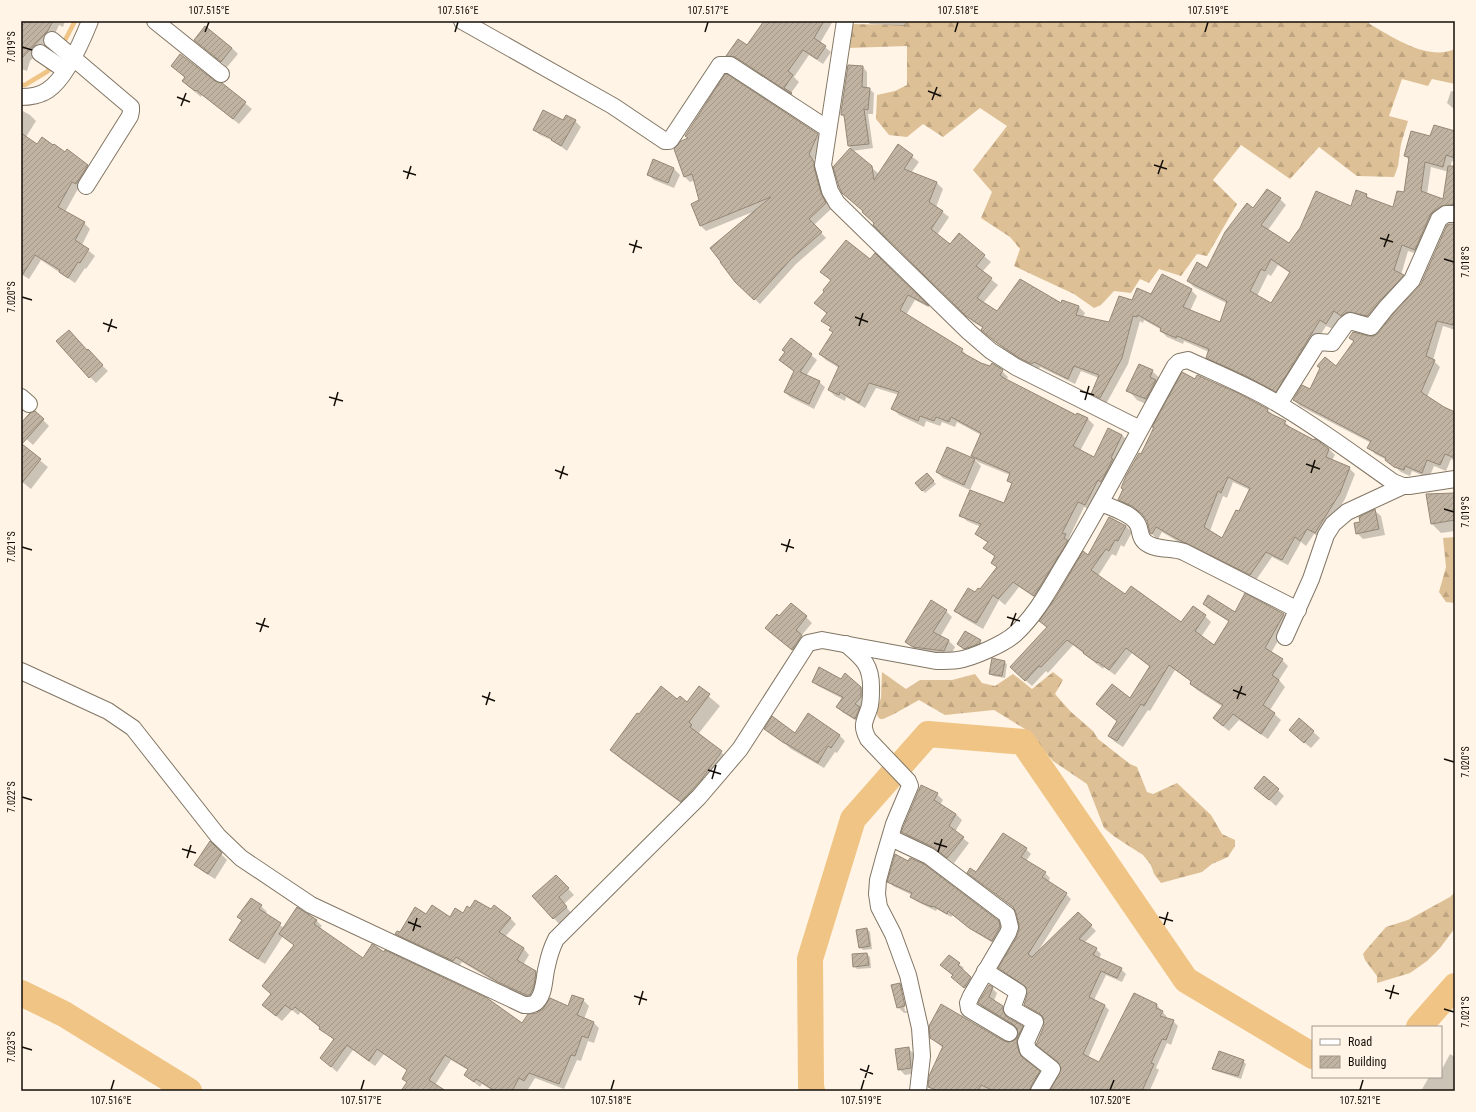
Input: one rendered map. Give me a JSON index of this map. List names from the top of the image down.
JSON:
{
  "legend": ["Road", "Building"],
  "coordinates": [
    "107.515°E",
    "107.516°E",
    "107.517°E",
    "107.518°E",
    "107.519°E",
    "7.019°S",
    "7.018°S",
    "7.020°S",
    "7.021°S",
    "7.022°S",
    "7.023°S",
    "107.520°E",
    "107.521°E"
  ]
}
